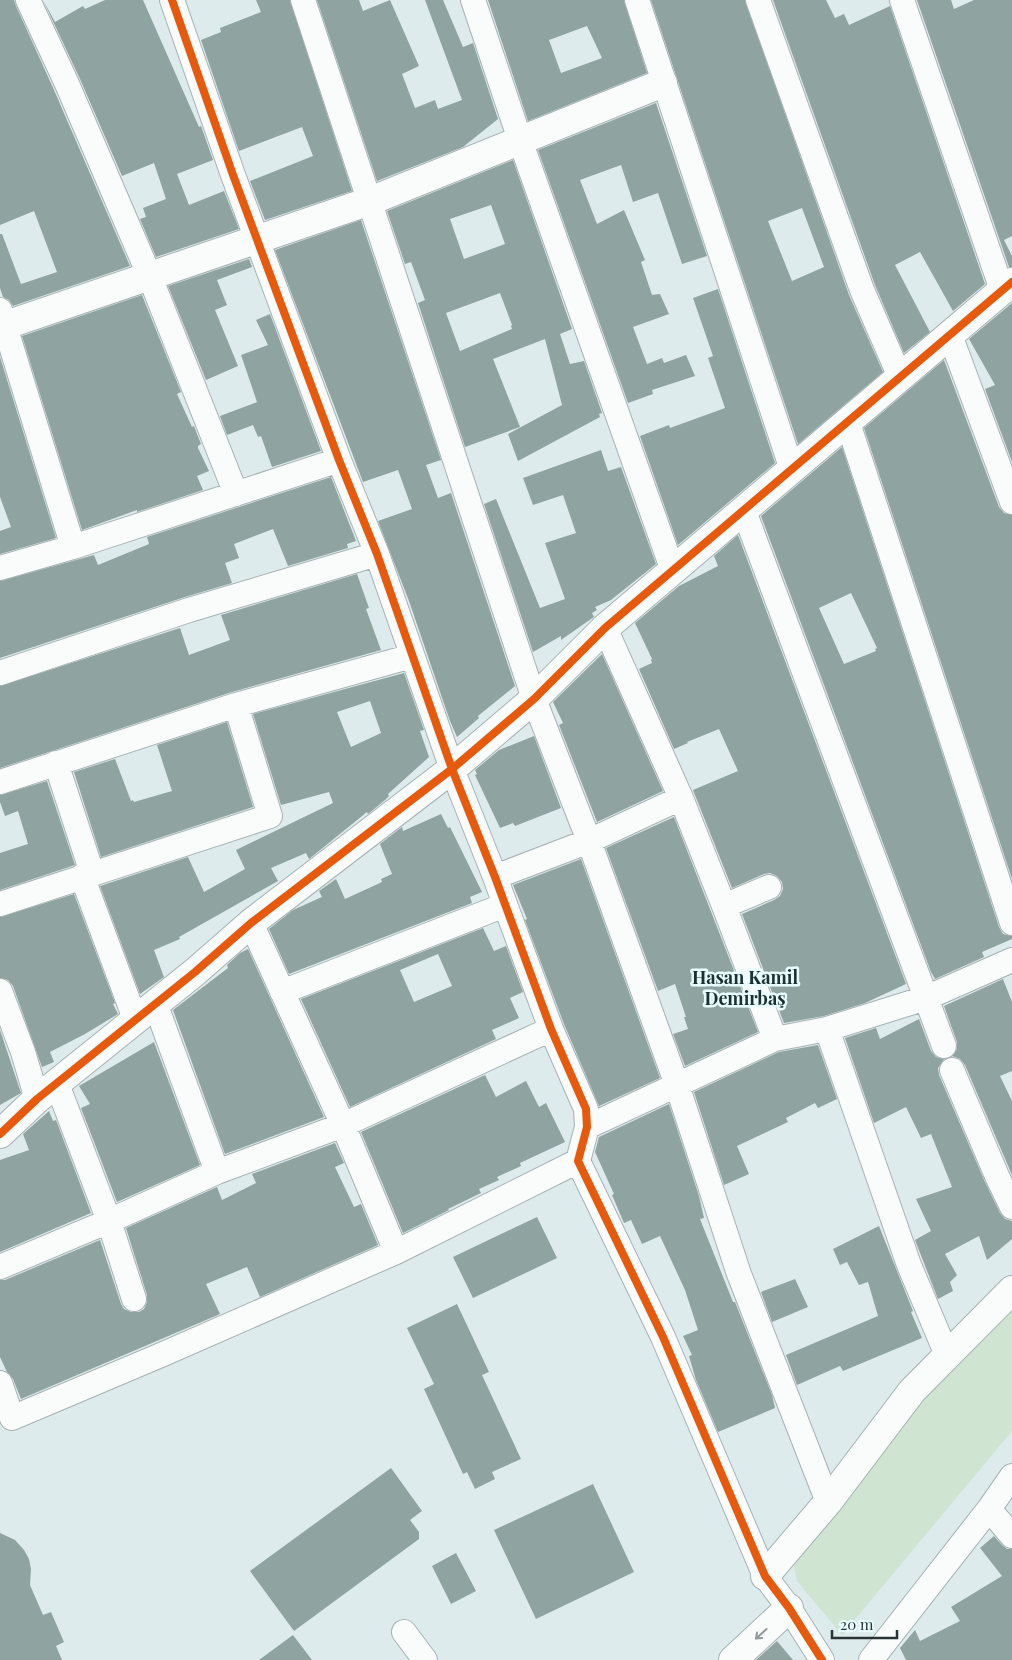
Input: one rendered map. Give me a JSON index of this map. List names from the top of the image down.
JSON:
{
  "districts": ["Hasan Kamil Demirbaş"],
  "scale_bar": "20 m"
}
